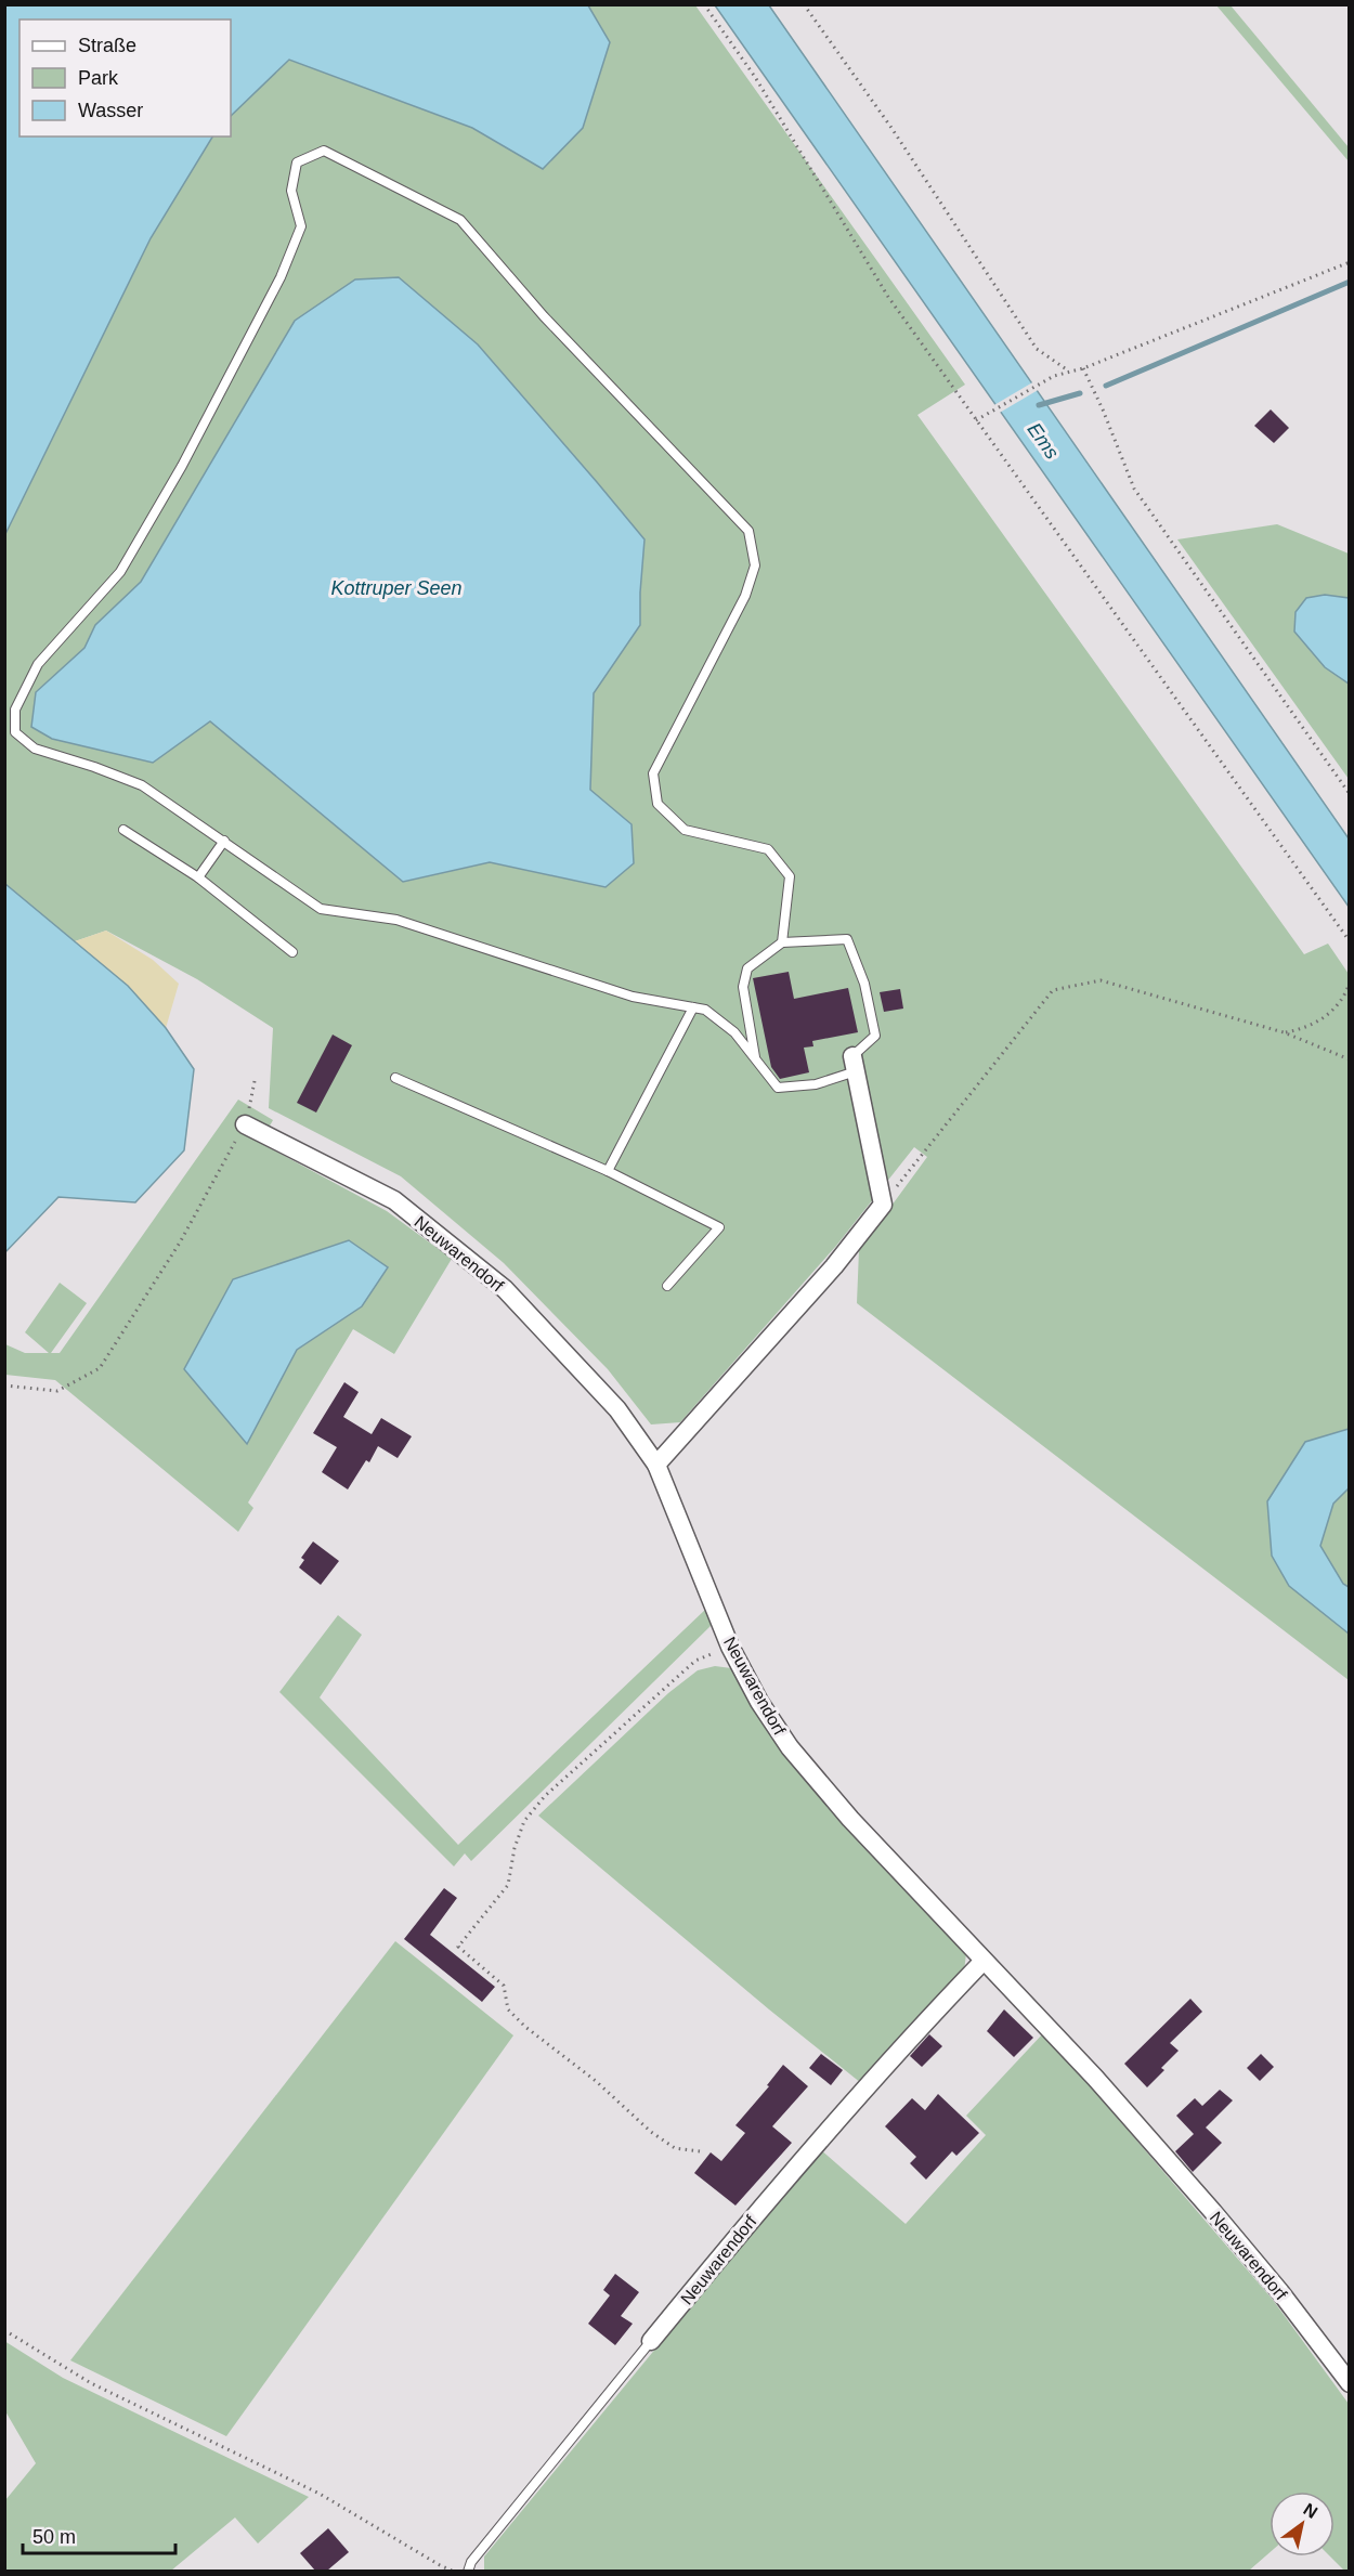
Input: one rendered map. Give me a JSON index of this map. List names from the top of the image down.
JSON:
{
  "streets": {
    "street": ["Neuwarendorf"]
  },
  "water": ["Ems", "Kottruper Seen"],
  "legend": ["Straße", "Park", "Wasser"],
  "scale_bar": "50 m",
  "north": "top right"
}
